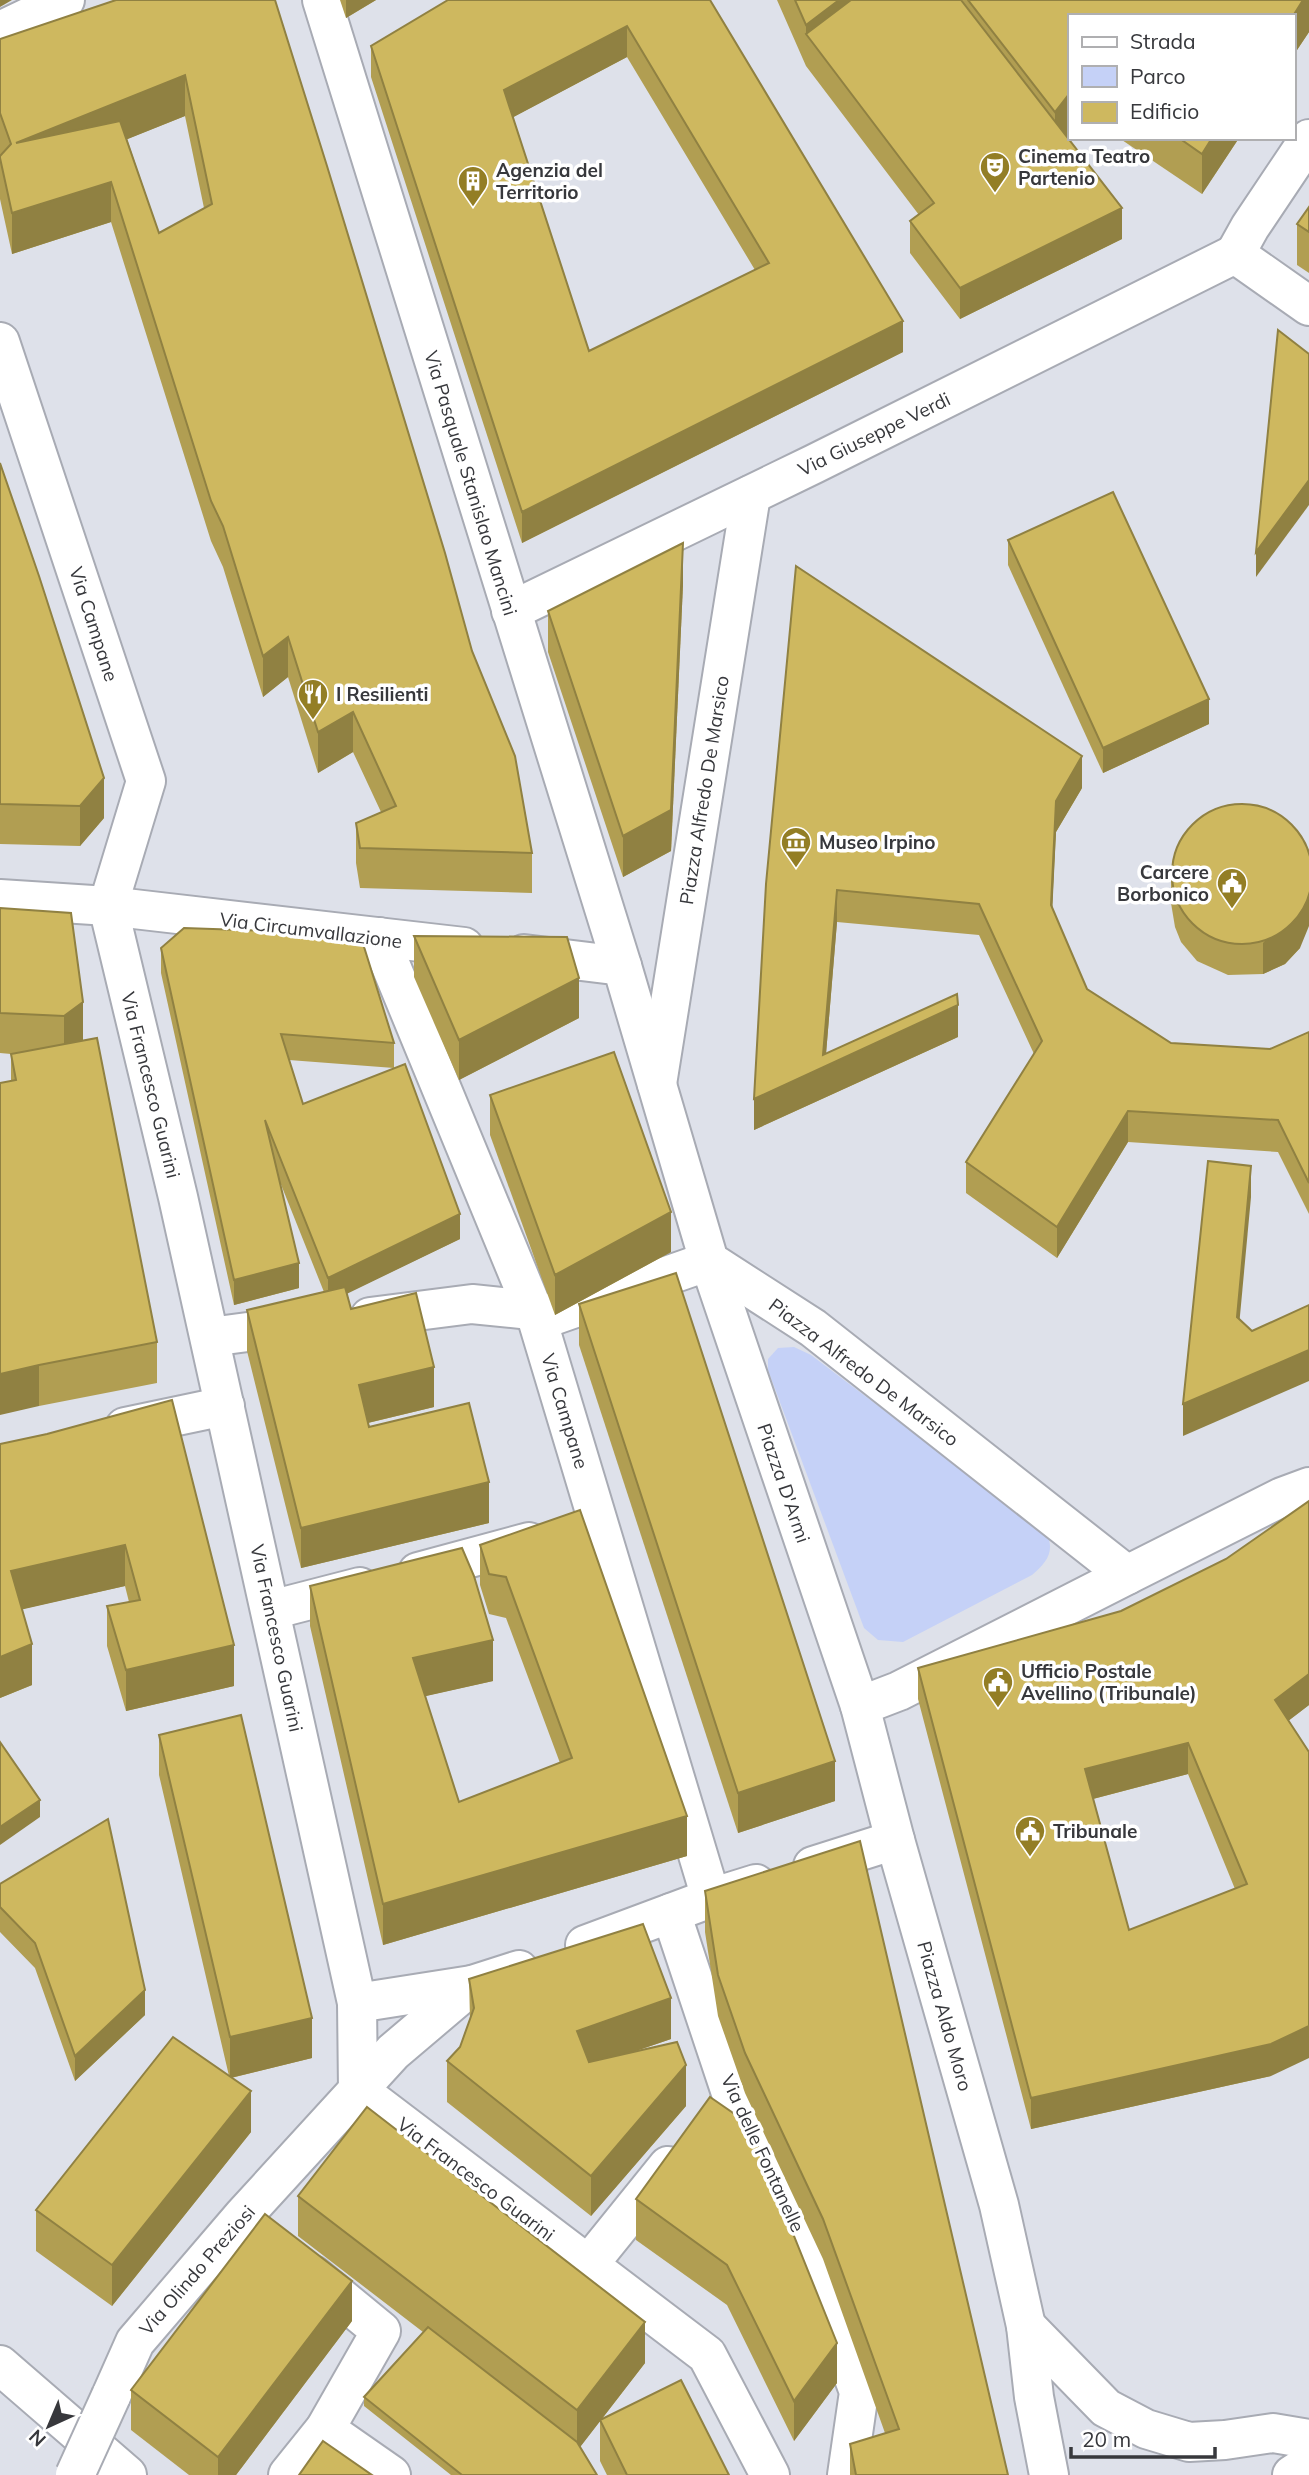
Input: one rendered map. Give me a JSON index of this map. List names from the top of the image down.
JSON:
{
  "streets": {
    "street": [
      "Via Giuseppe Verdi",
      "Via Pasquale Stanislao Mancini",
      "Via Campane",
      "Piazza Alfredo De Marsico",
      "Via Circumvallazione",
      "Via Francesco Guarini",
      "Piazza D'Armi",
      "Piazza Aldo Moro",
      "Via delle Fontanelle",
      "Via Olindo Preziosi"
    ]
  },
  "crossings": [
    ["Via Giuseppe Verdi", "Via Pasquale Stanislao Mancini"],
    ["Via Giuseppe Verdi", "Piazza Alfredo De Marsico"],
    ["Via Pasquale Stanislao Mancini", "Piazza Alfredo De Marsico"],
    ["Via Pasquale Stanislao Mancini", "Via Circumvallazione"],
    ["Via Campane", "Via Circumvallazione"],
    ["Via Campane", "Via Francesco Guarini"],
    ["Piazza Alfredo De Marsico", "Via Circumvallazione"],
    ["Piazza Alfredo De Marsico", "Piazza D'Armi"],
    ["Via Circumvallazione", "Via Francesco Guarini"],
    ["Via Francesco Guarini", "Via Olindo Preziosi"],
    ["Piazza D'Armi", "Piazza Aldo Moro"]
  ],
  "places": {
    "theatre": ["Cinema Teatro Partenio"],
    "building": ["Agenzia del Territorio"],
    "restaurant": ["I Resilienti"],
    "museum": ["Museo Irpino"],
    "public building": ["Carcere Borbonico", "Ufficio Postale Avellino (Tribunale)", "Tribunale"]
  },
  "legend": ["Strada", "Parco", "Edificio"],
  "scale_bar": "20 m",
  "north": "bottom left"
}
